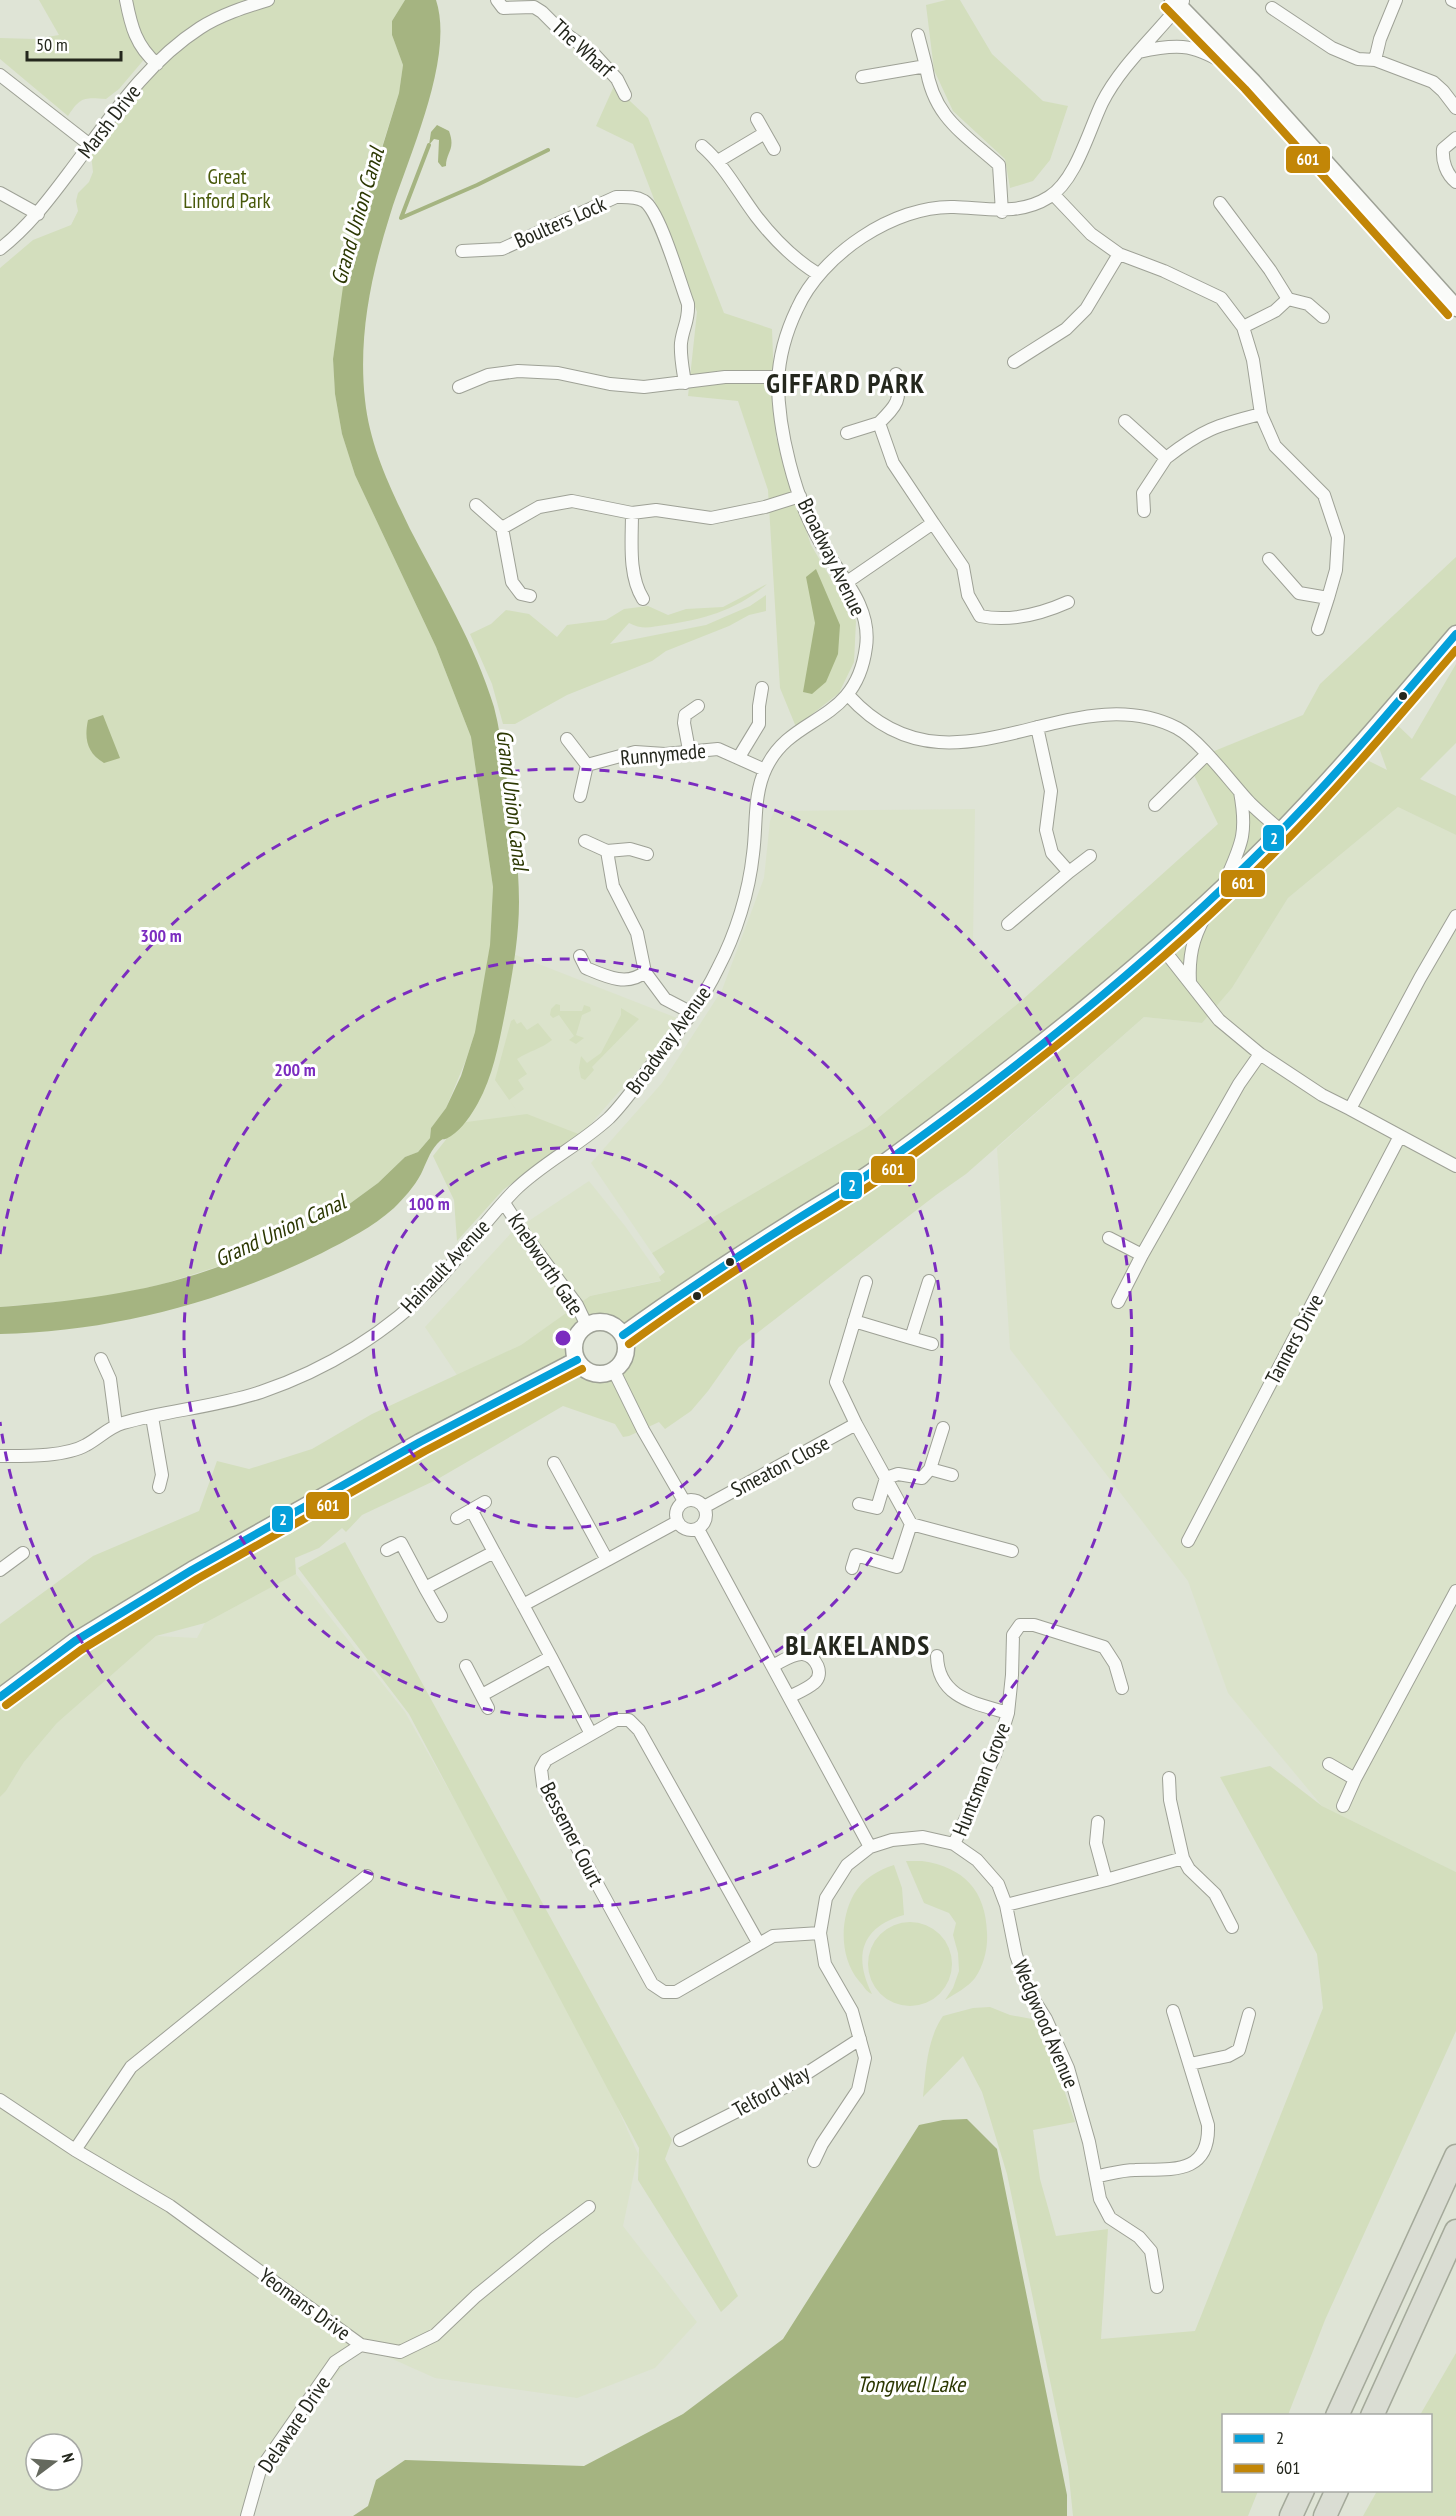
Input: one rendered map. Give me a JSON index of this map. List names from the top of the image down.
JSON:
{
  "streets": {
    "street": [
      "The Wharf",
      "Marsh Drive",
      "Boulters Lock",
      "Broadway Avenue",
      "Runnymede",
      "Knebworth Gate",
      "Hainault Avenue",
      "Tanners Drive",
      "Smeaton Close",
      "Huntsman Grove",
      "Bessemer Court",
      "Wedgwood Avenue",
      "Telford Way",
      "Yeomans Drive",
      "Delaware Drive"
    ]
  },
  "crossings": [
    ["Broadway Avenue", "Runnymede"],
    ["Broadway Avenue", "Knebworth Gate"],
    ["Broadway Avenue", "Hainault Avenue"],
    ["Knebworth Gate", "Hainault Avenue"],
    ["Huntsman Grove", "Wedgwood Avenue"],
    ["Bessemer Court", "Wedgwood Avenue"],
    ["Wedgwood Avenue", "Telford Way"],
    ["Yeomans Drive", "Delaware Drive"]
  ],
  "districts": ["GIFFARD PARK", "BLAKELANDS"],
  "water": ["Grand Union Canal", "Tongwell Lake"],
  "parks": ["Great Linford Park"],
  "lines": ["transit line 601", "transit line 2"],
  "legend": ["2", "601"],
  "scale_bar": "50 m",
  "north": "right",
  "rings": ["300 m", "200 m", "100 m"]
}
